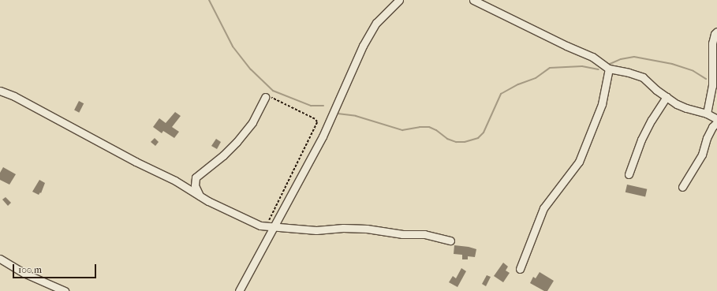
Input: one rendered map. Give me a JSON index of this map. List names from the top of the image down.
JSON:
{
  "scale_bar": "100 m"
}
